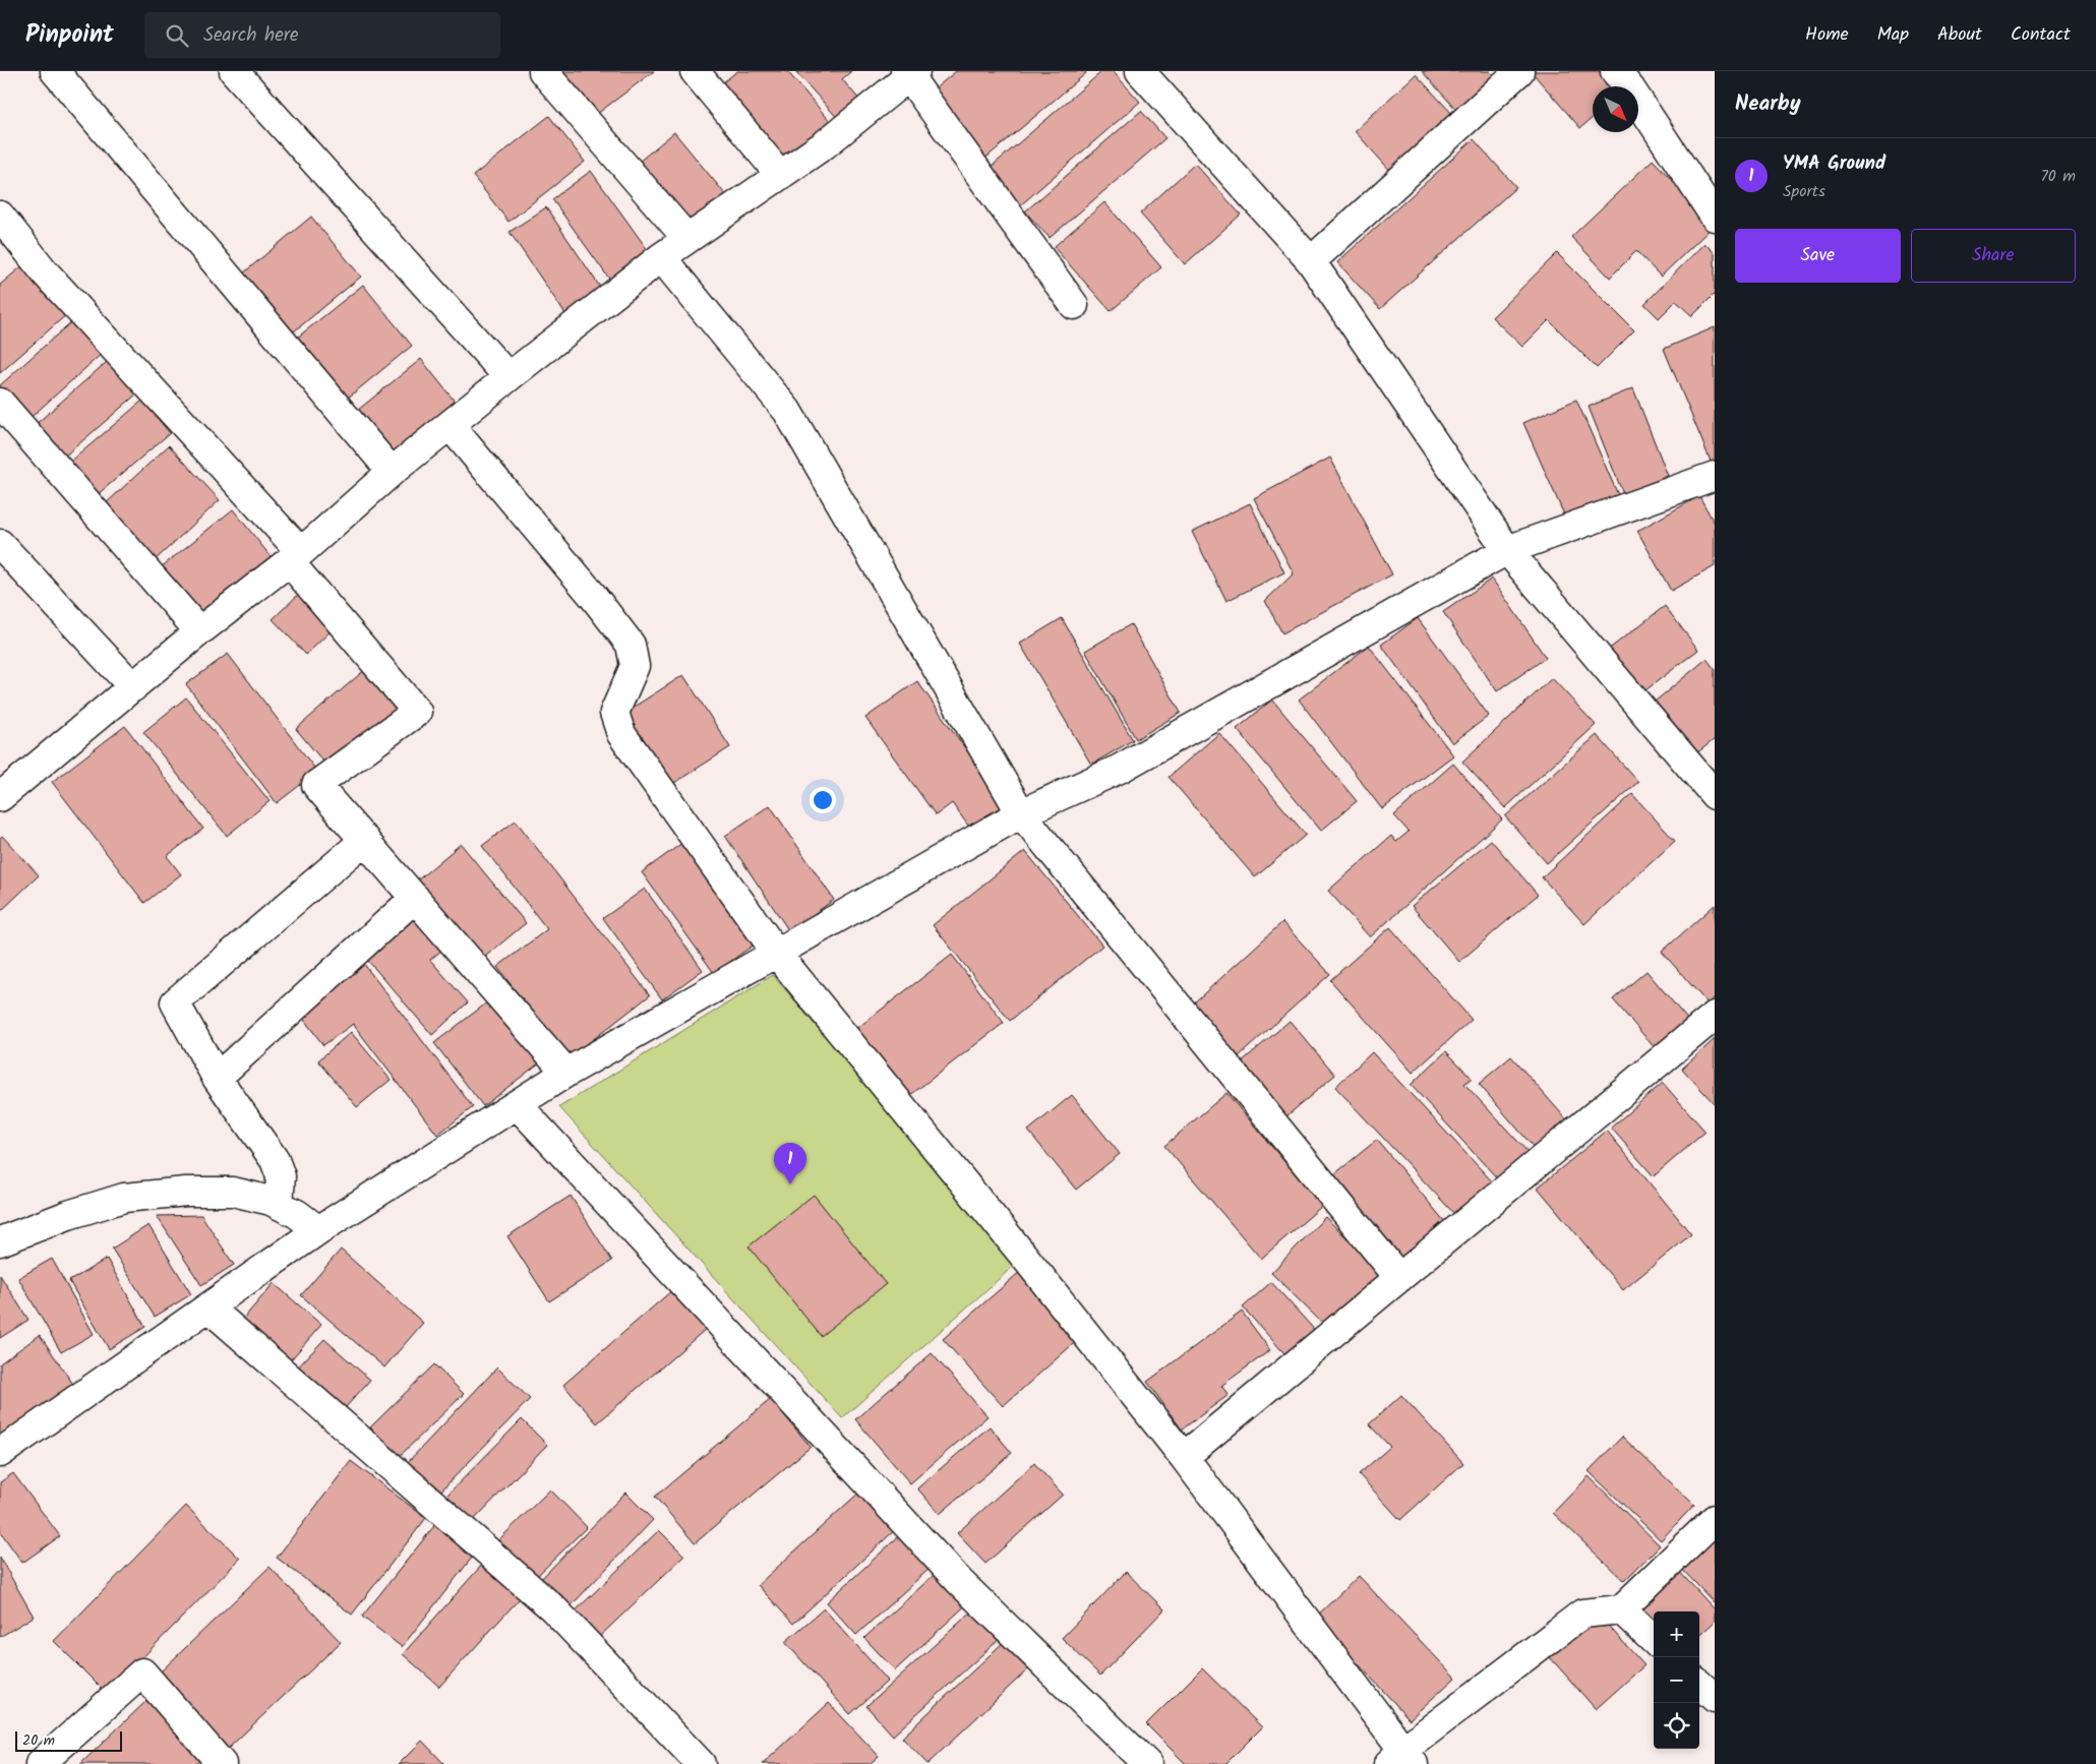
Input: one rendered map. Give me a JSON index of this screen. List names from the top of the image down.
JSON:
{
  "scale_bar": "20 m",
  "north": "bottom right",
  "page": {
    "header": "Pinpoint",
    "search": "Search here",
    "nav": [
      "Home",
      "Map",
      "About",
      "Contact"
    ],
    "heading": "Nearby",
    "list": [
      {
        "mark": "1",
        "name": "YMA Ground",
        "note": "Sports",
        "value": "70 m"
      }
    ],
    "buttons": ["Save", "Share"],
    "pins": "1",
    "map_buttons": ["+", "−"],
    "scale": "20 m"
  }
}
